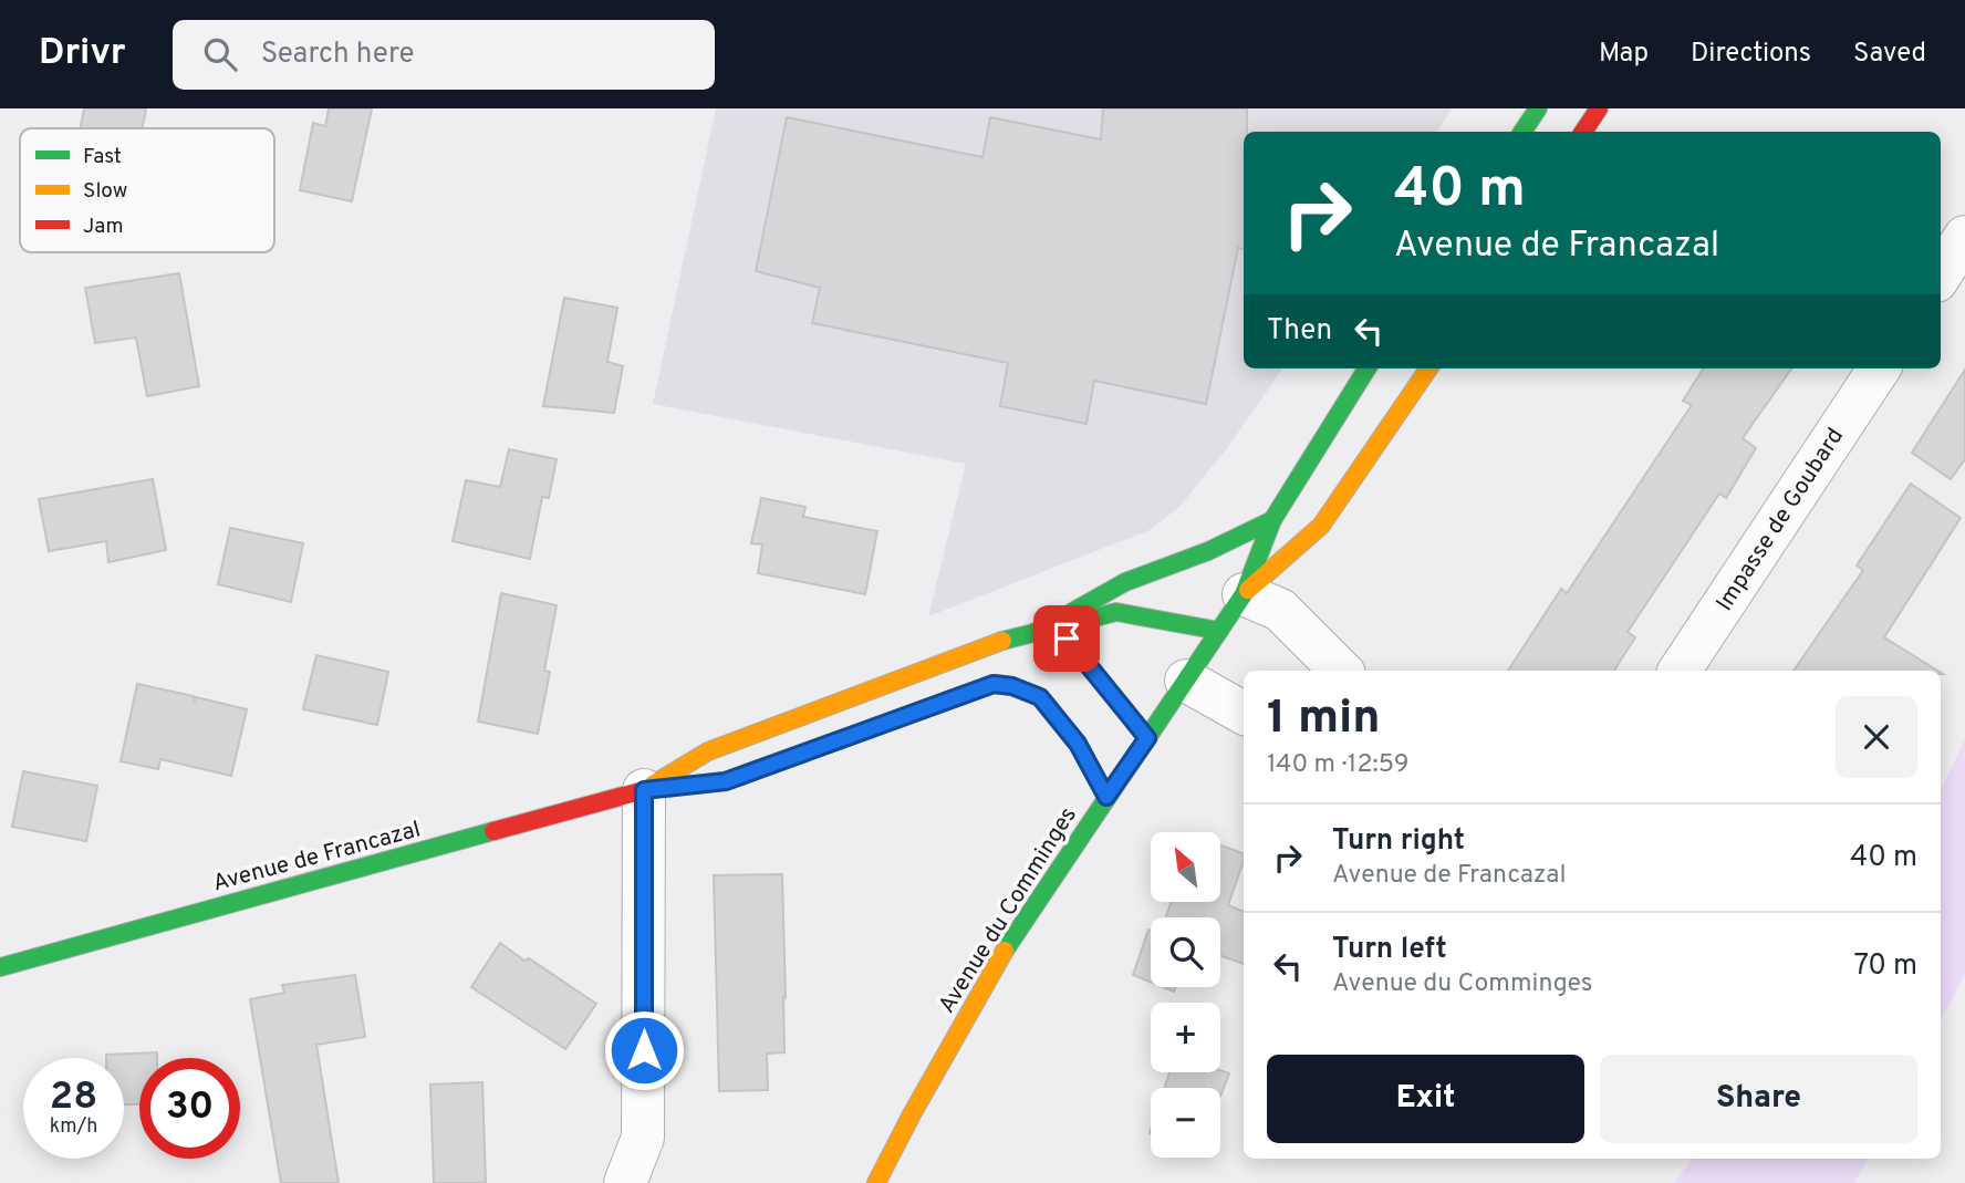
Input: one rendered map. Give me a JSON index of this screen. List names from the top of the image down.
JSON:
{
  "streets": {
    "street": ["Impasse de Goubard", "Avenue de Francazal", "Avenue du Comminges"]
  },
  "crossings": [
    ["Avenue de Francazal", "Avenue du Comminges"]
  ],
  "legend": ["Fast", "Slow", "Jam"],
  "north": "top left",
  "page": {
    "header": "Drivr",
    "search": "Search here",
    "nav": ["Map", "Directions", "Saved"],
    "turn": ["40 m", "Avenue de Francazal"],
    "then": "Then",
    "heading": ["1 min", "140 m · 12:59"],
    "list": [
      {
        "name": "Turn right",
        "note": "Avenue de Francazal",
        "value": "40 m"
      },
      {
        "name": "Turn left",
        "note": "Avenue du Comminges",
        "value": "70 m"
      }
    ],
    "map_buttons": ["+", "−"],
    "buttons": ["Exit", "Share"],
    "speed": "28 km/h",
    "limit": "30"
  }
}
